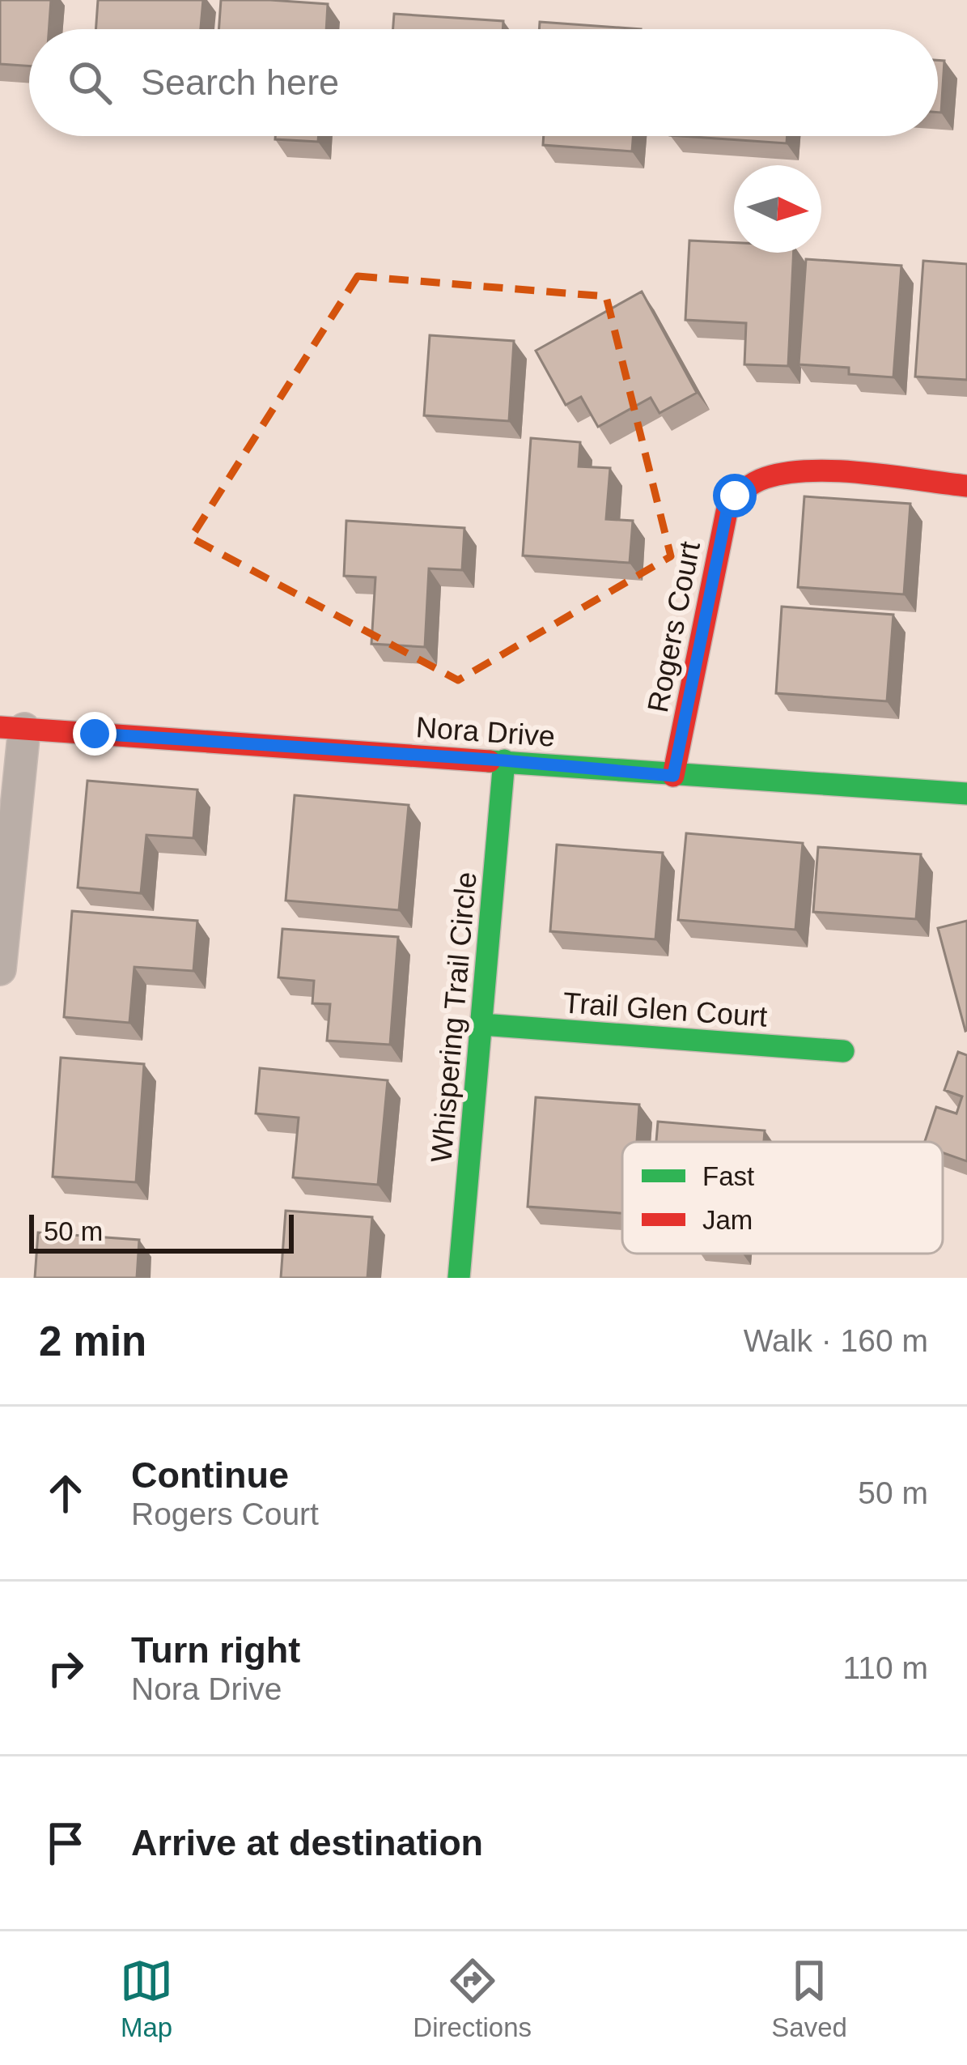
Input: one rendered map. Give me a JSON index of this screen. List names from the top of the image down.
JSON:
{
  "streets": {
    "street": [
      "Rogers Court",
      "Nora Drive",
      "Trail Glen Court",
      "Whispering Trail Circle"
    ]
  },
  "crossings": [
    ["Rogers Court", "Nora Drive"],
    ["Nora Drive", "Whispering Trail Circle"],
    ["Trail Glen Court", "Whispering Trail Circle"]
  ],
  "legend": ["Fast", "Jam"],
  "scale_bar": "50 m",
  "north": "right",
  "page": {
    "search": "Search here",
    "scale": "50 m",
    "heading": ["2 min", "Walk · 160 m"],
    "list": [
      ["Continue", "Rogers Court", "50 m"],
      ["Turn right", "Nora Drive", "110 m"],
      "Arrive at destination"
    ],
    "nav": ["Map", "Directions", "Saved"]
  }
}
